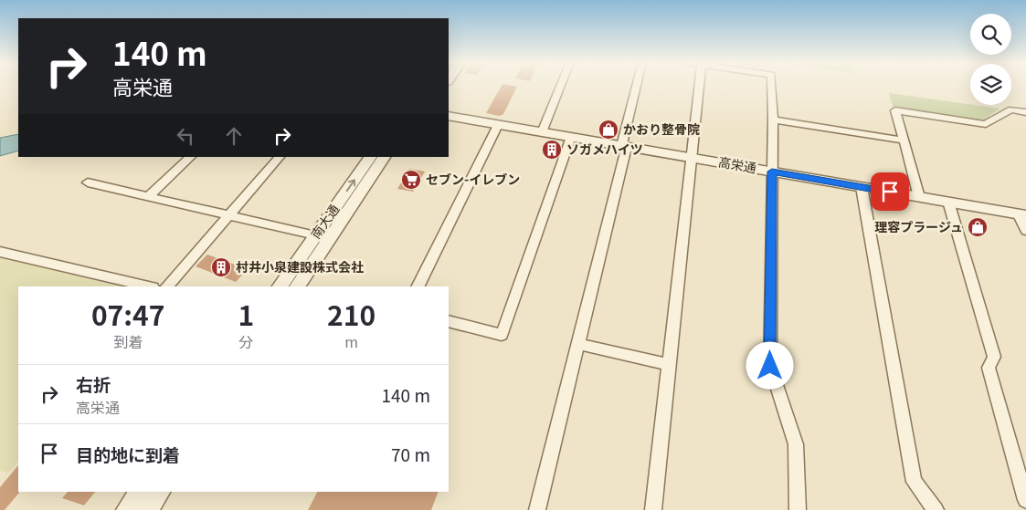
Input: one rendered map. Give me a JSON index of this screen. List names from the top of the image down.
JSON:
{
  "streets": {
    "street": ["高栄通", "南大通"]
  },
  "places": {
    "shop": ["かおり整骨院", "理容プラージュ"],
    "building": ["ソガメハイツ", "村井小泉建設株式会社"],
    "supermarket": ["セブン-イレブン"]
  },
  "page": {
    "turn": ["140 m", "高栄通"],
    "eta": [
      "07:47",
      "到着",
      "1",
      "分",
      "210",
      "m"
    ],
    "list": [
      {
        "name": "右折",
        "note": "高栄通",
        "value": "140 m"
      },
      {
        "name": "目的地に到着",
        "value": "70 m"
      }
    ]
  }
}
